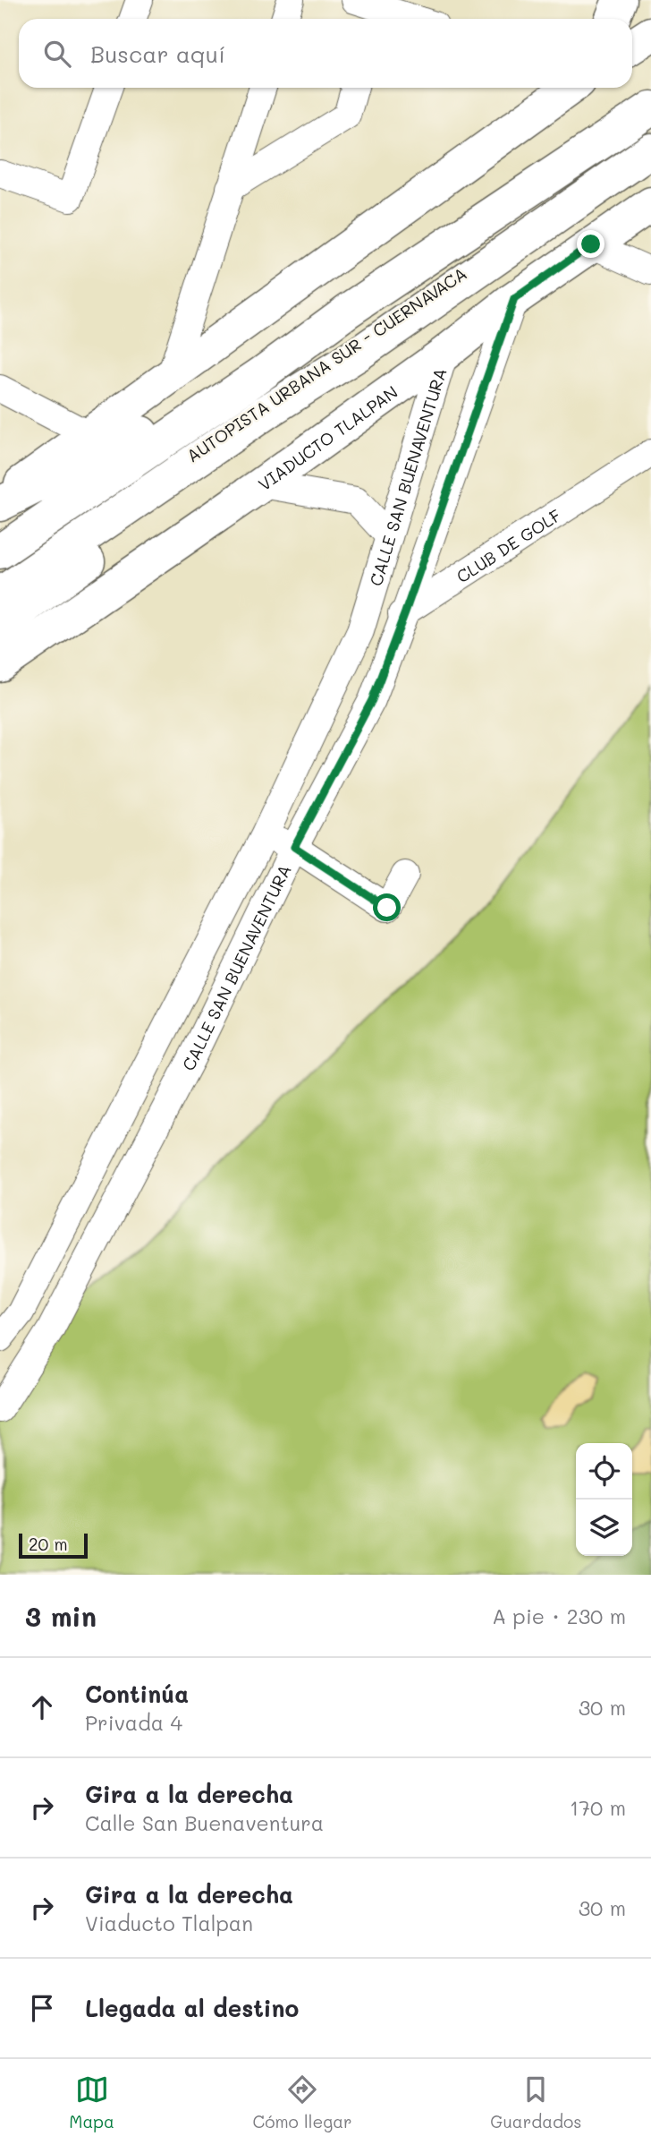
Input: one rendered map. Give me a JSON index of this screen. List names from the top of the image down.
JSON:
{
  "streets": {
    "main road": ["AUTOPISTA URBANA SUR - CUERNAVACA", "VIADUCTO TLALPAN"],
    "street": ["CALLE SAN BUENAVENTURA", "CLUB DE GOLF"]
  },
  "crossings": [
    ["VIADUCTO TLALPAN", "CALLE SAN BUENAVENTURA"],
    ["CALLE SAN BUENAVENTURA", "CLUB DE GOLF"]
  ],
  "scale_bar": "20 m",
  "page": {
    "search": "Buscar aquí",
    "scale": "20 m",
    "heading": ["3 min", "A pie · 230 m"],
    "list": [
      ["Continúa", "Privada 4", "30 m"],
      ["Gira a la derecha", "Calle San Buenaventura", "170 m"],
      ["Gira a la derecha", "Viaducto Tlalpan", "30 m"],
      "Llegada al destino"
    ],
    "nav": ["Mapa", "Cómo llegar", "Guardados"]
  }
}
